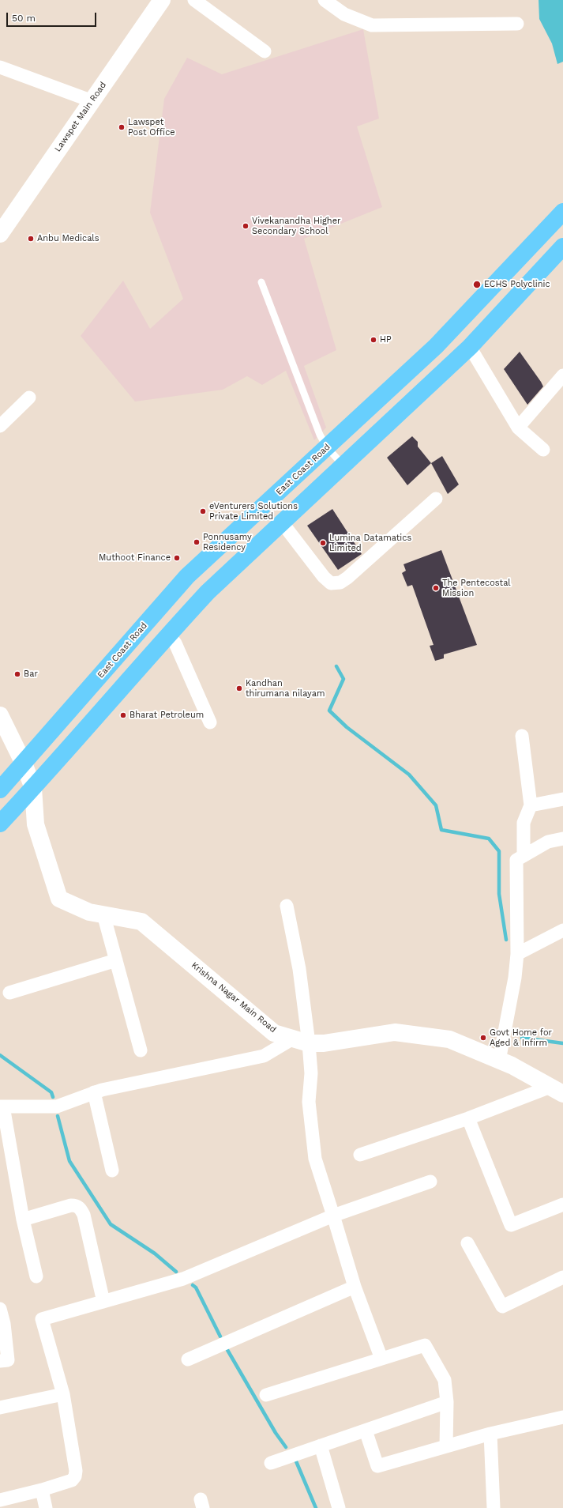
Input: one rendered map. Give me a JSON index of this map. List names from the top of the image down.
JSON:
{
  "streets": {
    "highway": ["East Coast Road"],
    "street": ["Lawspet Main Road", "Krishna Nagar Main Road"]
  },
  "places": [
    "Lawspet Post Office",
    "Vivekanandha Higher Secondary School",
    "Anbu Medicals",
    "ECHS Polyclinic",
    "HP",
    "eVenturers Solutions Private Limited",
    "Ponnusamy Residency",
    "Lumina Datamatics Limited",
    "Muthoot Finance",
    "The Pentecostal Mission",
    "Bar",
    "Kandhan thirumana nilayam",
    "Bharat Petroleum",
    "Govt Home for Aged & Infirm"
  ],
  "scale_bar": "50 m"
}
